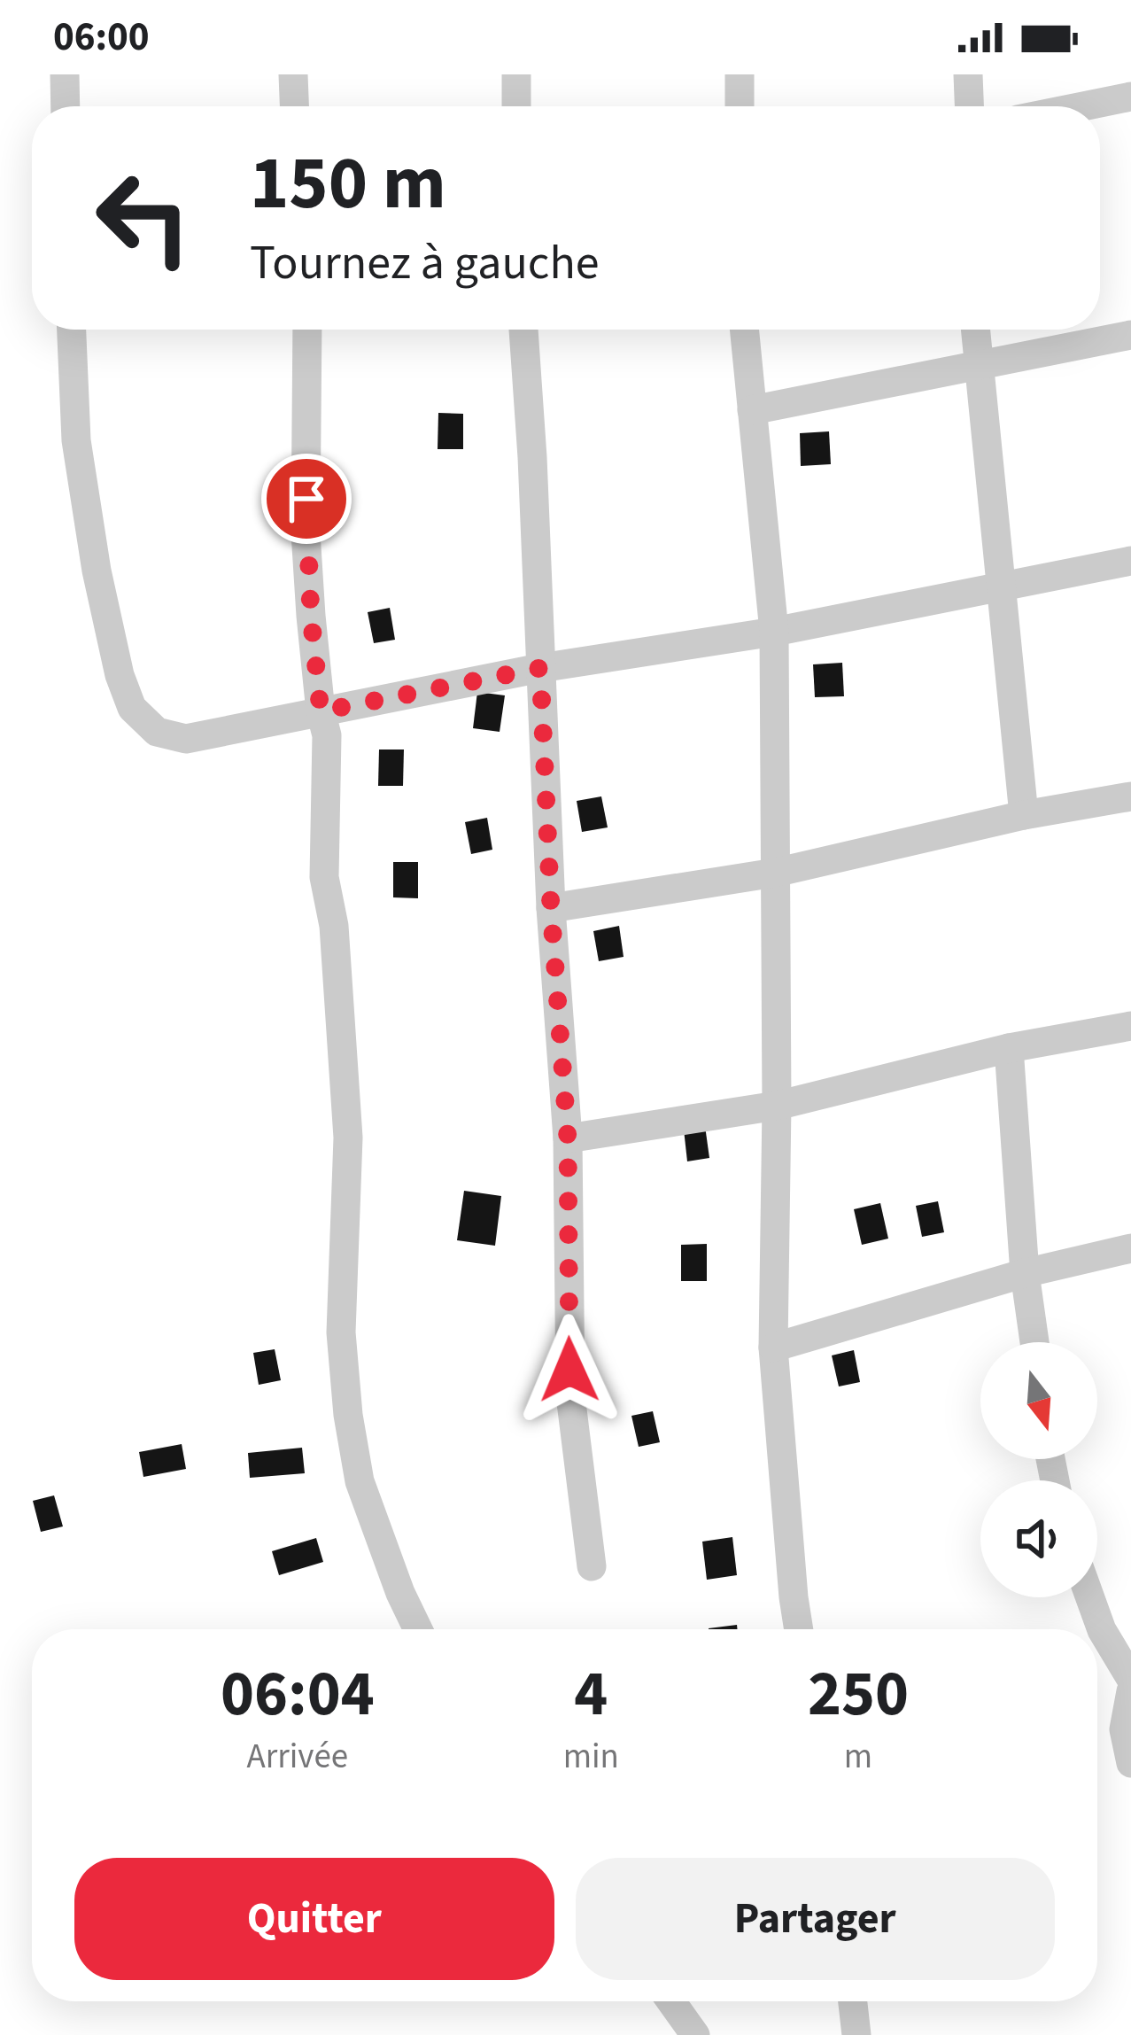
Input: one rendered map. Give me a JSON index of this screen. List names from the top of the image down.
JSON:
{
  "north": "bottom",
  "page": {
    "status": "06:00",
    "turn": ["150 m", "Tournez à gauche"],
    "eta": [
      "06:04",
      "Arrivée",
      "4",
      "min",
      "250",
      "m"
    ],
    "buttons": ["Quitter", "Partager"]
  }
}
